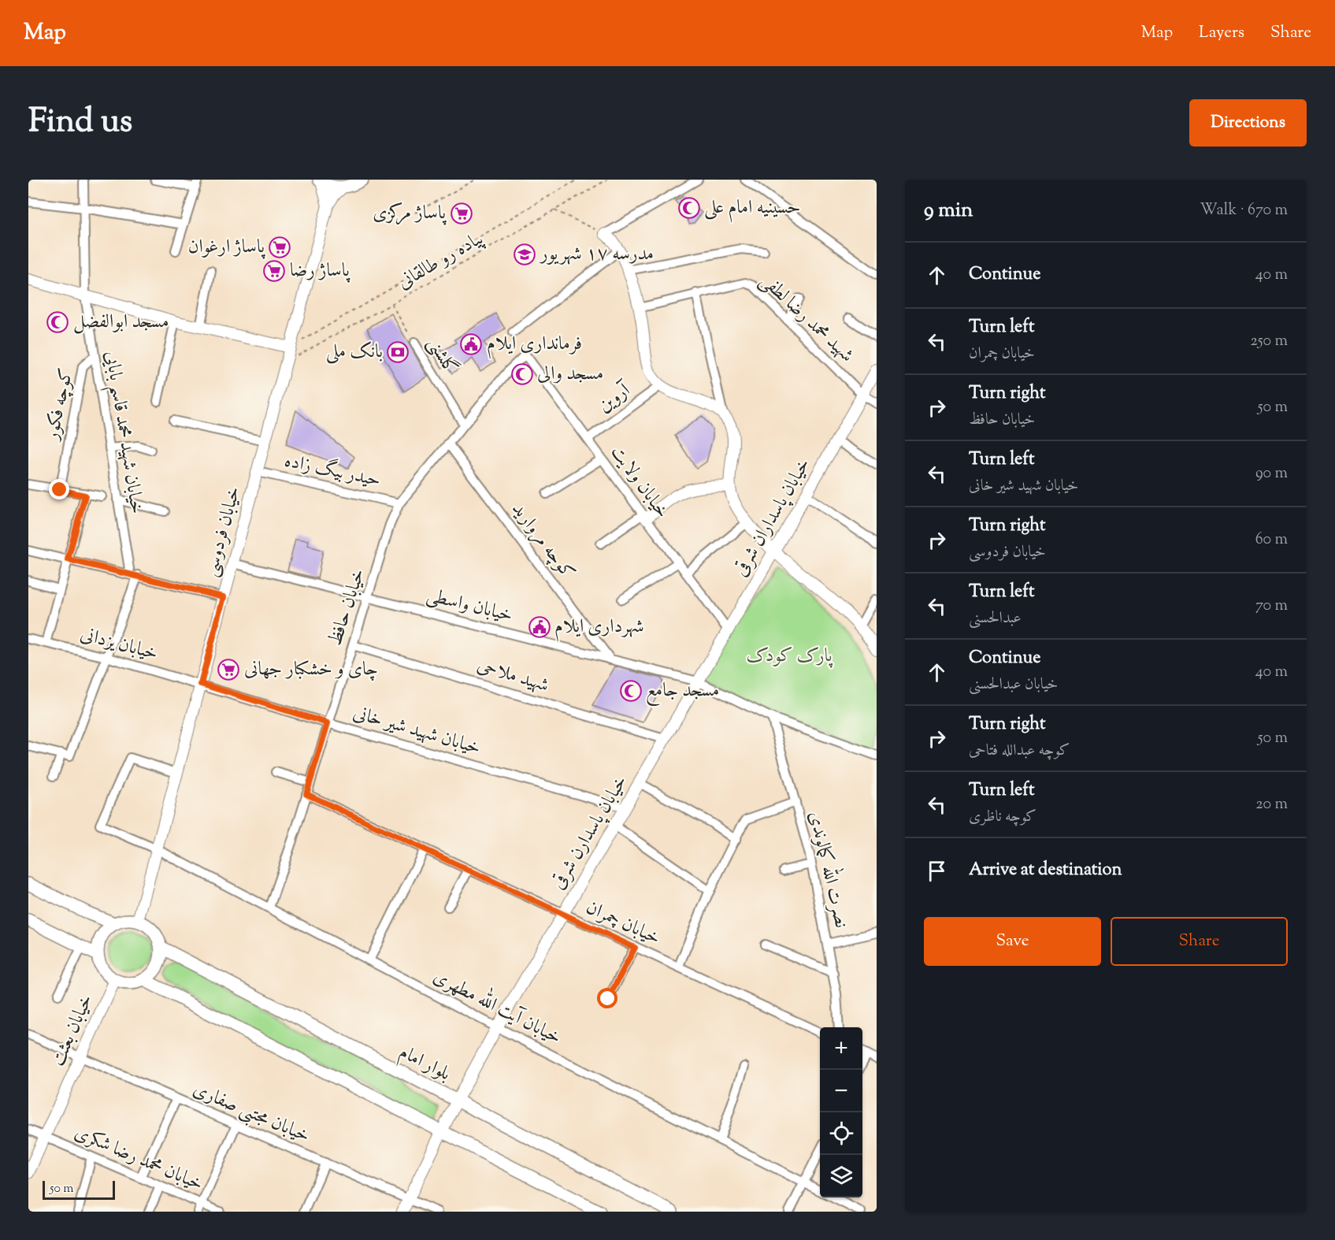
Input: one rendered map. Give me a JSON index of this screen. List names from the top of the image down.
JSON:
{
  "streets": {
    "main road": ["بلوار امام"],
    "street": [
      "شهید محمد رضا لطفی",
      "گلشنی",
      "آروین",
      "کوچه فکور",
      "خیابان شهید محمد قاسم بابایی",
      "حیدر بیگ زاده",
      "خیابان ولایت",
      "خیابان پاسداران شرقی",
      "خیابان فردوسی",
      "کوچه مروارید",
      "خیابان واسطی",
      "خیابان حافظ",
      "خیابان یزدانی",
      "شهید ملاحی",
      "خیابان شهید شیر خانی",
      "خیابان پاسدارن شرقی",
      "نصرت الله کمالوندی",
      "خیابان چمران",
      "خیابان آیت الله مطهری",
      "خیابان بعثت",
      "خیابان مجتبی صفاری",
      "خیابان محمد رضا شکری"
    ],
    "path": ["پیاده رو طالقانی"]
  },
  "crossings": [
    ["پیاده رو طالقانی", "گلشنی"],
    ["پیاده رو طالقانی", "خیابان فردوسی"],
    ["شهید محمد رضا لطفی", "خیابان پاسداران شرقی"],
    ["گلشنی", "خیابان حافظ"],
    ["آروین", "خیابان ولایت"],
    ["کوچه فکور", "خیابان شهید محمد قاسم بابایی"],
    ["حیدر بیگ زاده", "خیابان فردوسی"],
    ["حیدر بیگ زاده", "خیابان حافظ"],
    ["خیابان ولایت", "خیابان پاسداران شرقی"],
    ["خیابان ولایت", "خیابان حافظ"],
    ["خیابان پاسداران شرقی", "خیابان واسطی"],
    ["خیابان پاسداران شرقی", "خیابان پاسدارن شرقی"],
    ["خیابان فردوسی", "خیابان واسطی"],
    ["خیابان فردوسی", "خیابان یزدانی"],
    ["خیابان فردوسی", "خیابان شهید شیر خانی"],
    ["خیابان فردوسی", "خیابان آیت الله مطهری"],
    ["خیابان فردوسی", "خیابان بعثت"],
    ["خیابان فردوسی", "بلوار امام"],
    ["کوچه مروارید", "خیابان واسطی"],
    ["کوچه مروارید", "خیابان حافظ"],
    ["خیابان واسطی", "خیابان حافظ"],
    ["خیابان واسطی", "خیابان پاسدارن شرقی"],
    ["خیابان واسطی", "نصرت الله کمالوندی"],
    ["خیابان حافظ", "شهید ملاحی"],
    ["خیابان حافظ", "خیابان شهید شیر خانی"],
    ["خیابان حافظ", "خیابان چمران"],
    ["خیابان حافظ", "خیابان آیت الله مطهری"],
    ["خیابان یزدانی", "خیابان شهید شیر خانی"],
    ["شهید ملاحی", "خیابان پاسدارن شرقی"],
    ["خیابان شهید شیر خانی", "خیابان پاسدارن شرقی"],
    ["خیابان پاسدارن شرقی", "خیابان چمران"],
    ["خیابان پاسدارن شرقی", "خیابان آیت الله مطهری"],
    ["خیابان پاسدارن شرقی", "بلوار امام"],
    ["خیابان پاسدارن شرقی", "خیابان مجتبی صفاری"],
    ["خیابان بعثت", "بلوار امام"],
    ["خیابان بعثت", "خیابان مجتبی صفاری"],
    ["خیابان بعثت", "خیابان محمد رضا شکری"]
  ],
  "parks": ["پارک کودک"],
  "places": {
    "mosque": [
      "حسینیه امام علی",
      "مسجد ابوالفضل",
      "مسجد والی",
      "مسجد جامع"
    ],
    "supermarket": [
      "پاساژ مرکزی",
      "پاساژ ارغوان",
      "پاساژ رضا",
      "چای و خشکبار جهانی"
    ],
    "school or university": ["مدرسه ۱۷ شهریور"],
    "public building": ["فرمانداری ایلام", "شهرداری ایلام"],
    "bank": ["بانک ملی"]
  },
  "scale_bar": "50 m",
  "page": {
    "header": "Map",
    "nav": ["Map", "Layers", "Share"],
    "title": "Find us",
    "buttons": [
      "Directions",
      ["Save", "Share"]
    ],
    "heading": ["9 min", "Walk · 670 m"],
    "list": [
      ["Continue", "40 m"],
      ["Turn left", "خیابان چمران", "250 m"],
      ["Turn right", "خیابان حافظ", "50 m"],
      ["Turn left", "خیابان شهید شیر خانی", "90 m"],
      ["Turn right", "خیابان فردوسی", "60 m"],
      ["Turn left", "عبدالحسنی", "70 m"],
      ["Continue", "خیابان عبدالحسنی", "40 m"],
      ["Turn right", "کوچه عبدالله فتاحی", "50 m"],
      ["Turn left", "کوچه ناظری", "20 m"],
      "Arrive at destination"
    ],
    "map_buttons": ["+", "−"],
    "scale": "50 m"
  }
}
